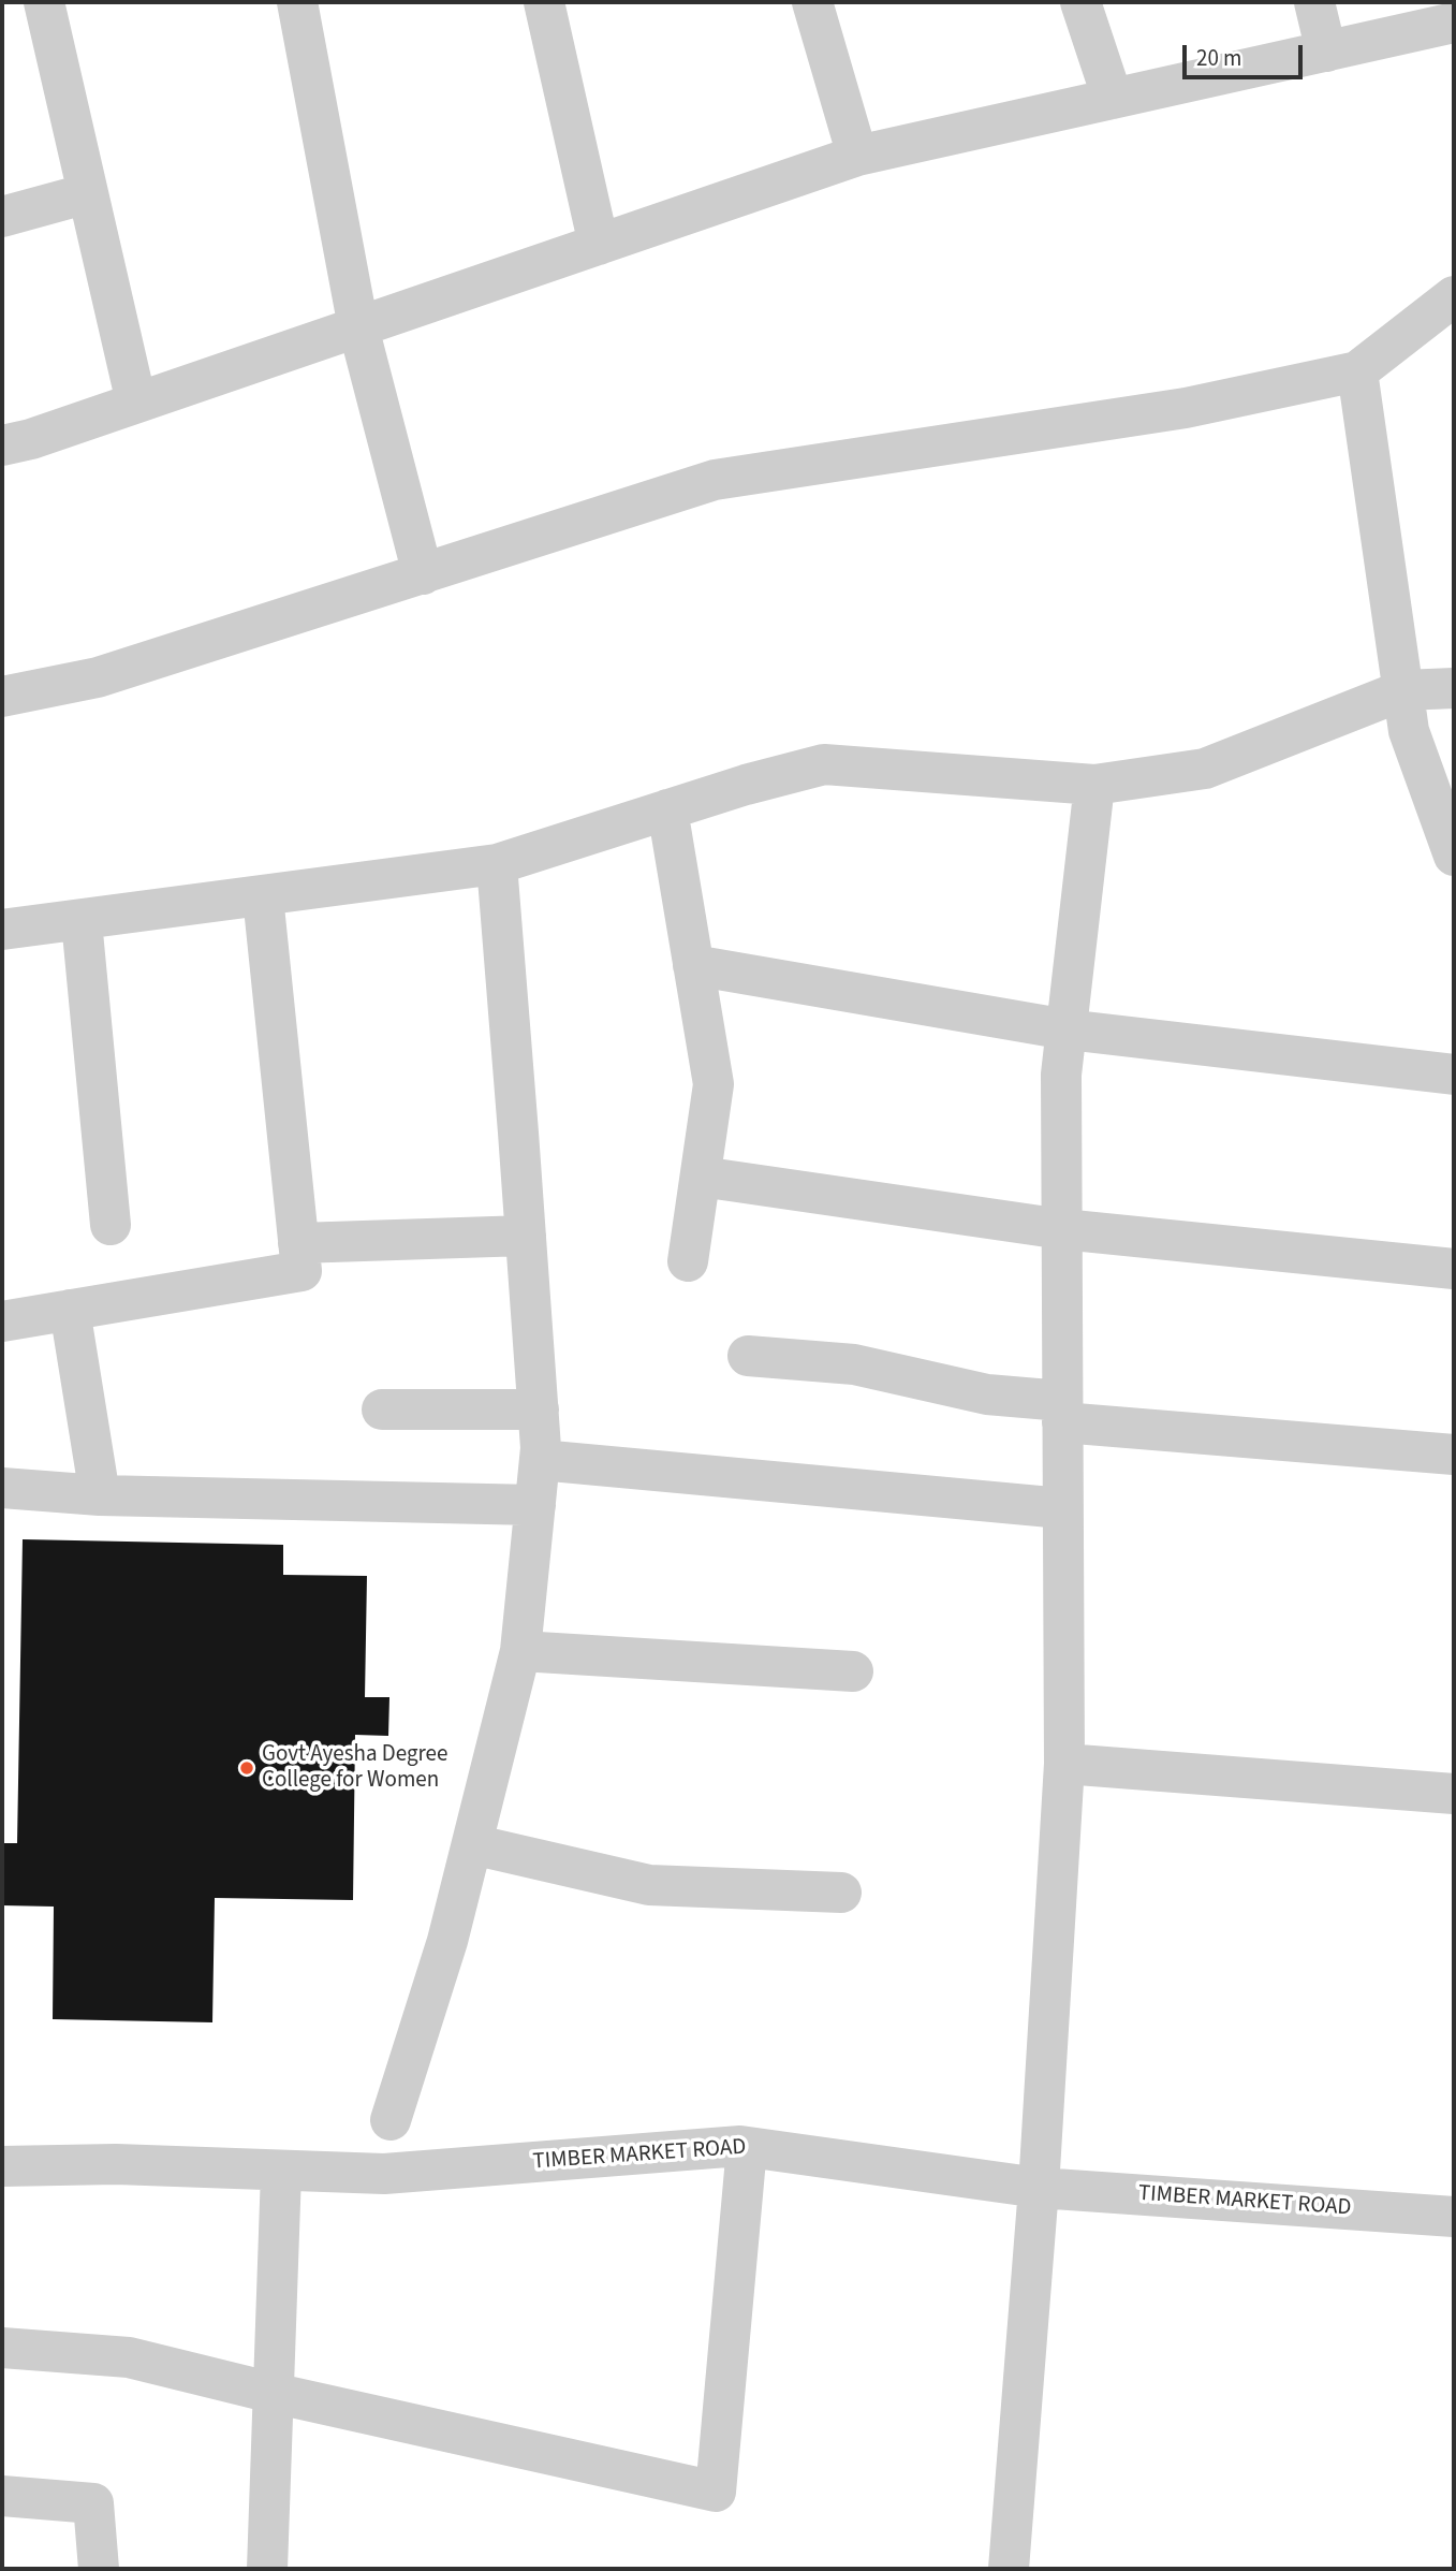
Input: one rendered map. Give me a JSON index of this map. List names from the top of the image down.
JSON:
{
  "streets": {
    "street": ["TIMBER MARKET ROAD"]
  },
  "places": ["Govt Ayesha Degree College for Women"],
  "scale_bar": "20 m"
}
